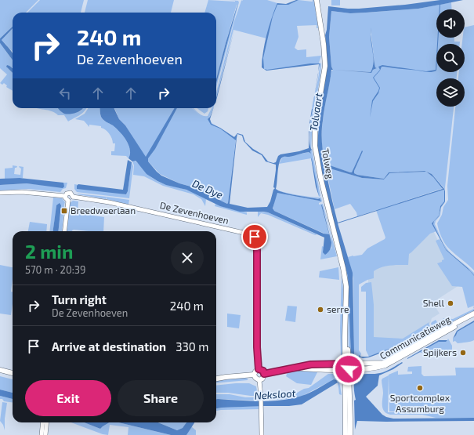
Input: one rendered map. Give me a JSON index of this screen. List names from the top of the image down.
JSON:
{
  "streets": {
    "main road": ["Tolweg", "Communicatieweg"],
    "street": ["De Zevenhoeven"]
  },
  "crossings": [
    ["Tolweg", "Communicatieweg"]
  ],
  "water": ["Tolvaart", "De Dye", "Neksloot"],
  "places": {
    "transit": ["Breedweerlaan"],
    "other": [
      "Shell",
      "serre",
      "Spijkers",
      "Sportcomplex Assumburg"
    ]
  },
  "page": {
    "turn": ["240 m", "De Zevenhoeven"],
    "heading": ["2 min", "570 m · 20:39"],
    "list": [
      {
        "name": "Turn right",
        "note": "De Zevenhoeven",
        "value": "240 m"
      },
      {
        "name": "Arrive at destination",
        "value": "330 m"
      }
    ],
    "buttons": ["Exit", "Share"]
  }
}
